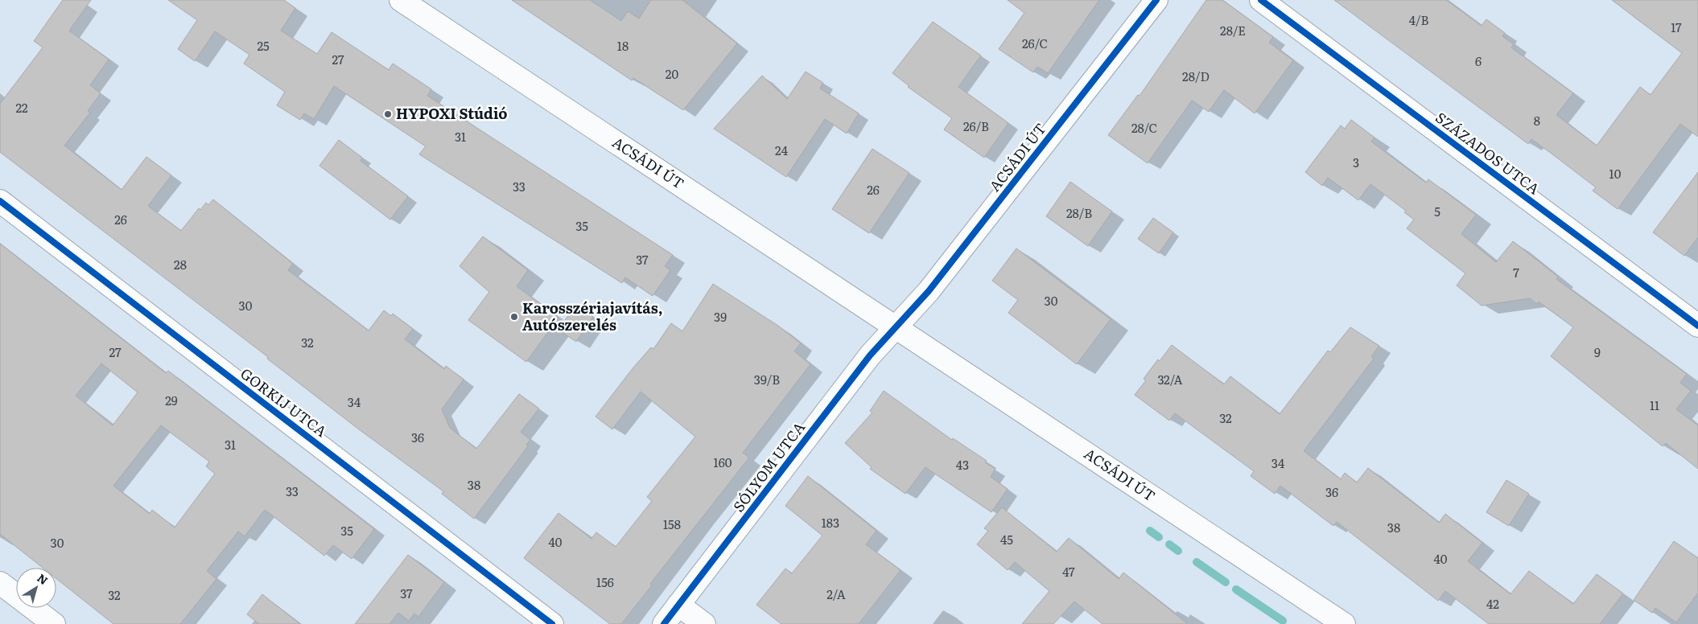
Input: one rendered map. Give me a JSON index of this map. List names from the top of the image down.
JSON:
{
  "streets": {
    "street": [
      "SZÁZADOS UTCA",
      "ACSÁDI ÚT",
      "GORKIJ UTCA",
      "SÓLYOM UTCA"
    ]
  },
  "crossings": [
    ["ACSÁDI ÚT", "SÓLYOM UTCA"]
  ],
  "places": ["HYPOXI Stúdió", "Karosszériajavítás, Autószerelés"],
  "house_numbers": [
    "4/B",
    "17",
    "28/E",
    "26/C",
    "25",
    "18",
    "27",
    "6",
    "20",
    "28/D",
    "22",
    "8",
    "26/B",
    "28/C",
    "31",
    "24",
    "3",
    "10",
    "33",
    "26",
    "5",
    "28/B",
    "26",
    "35",
    "37",
    "28",
    "7",
    "30",
    "30",
    "39",
    "32",
    "27",
    "9",
    "39/B",
    "32/A",
    "29",
    "34",
    "11",
    "32",
    "36",
    "31",
    "160",
    "34",
    "43",
    "38",
    "33",
    "36",
    "183",
    "158",
    "38",
    "35",
    "45",
    "40",
    "30",
    "40",
    "47",
    "156",
    "37",
    "2/A",
    "32",
    "42"
  ],
  "north": "top right"
}
